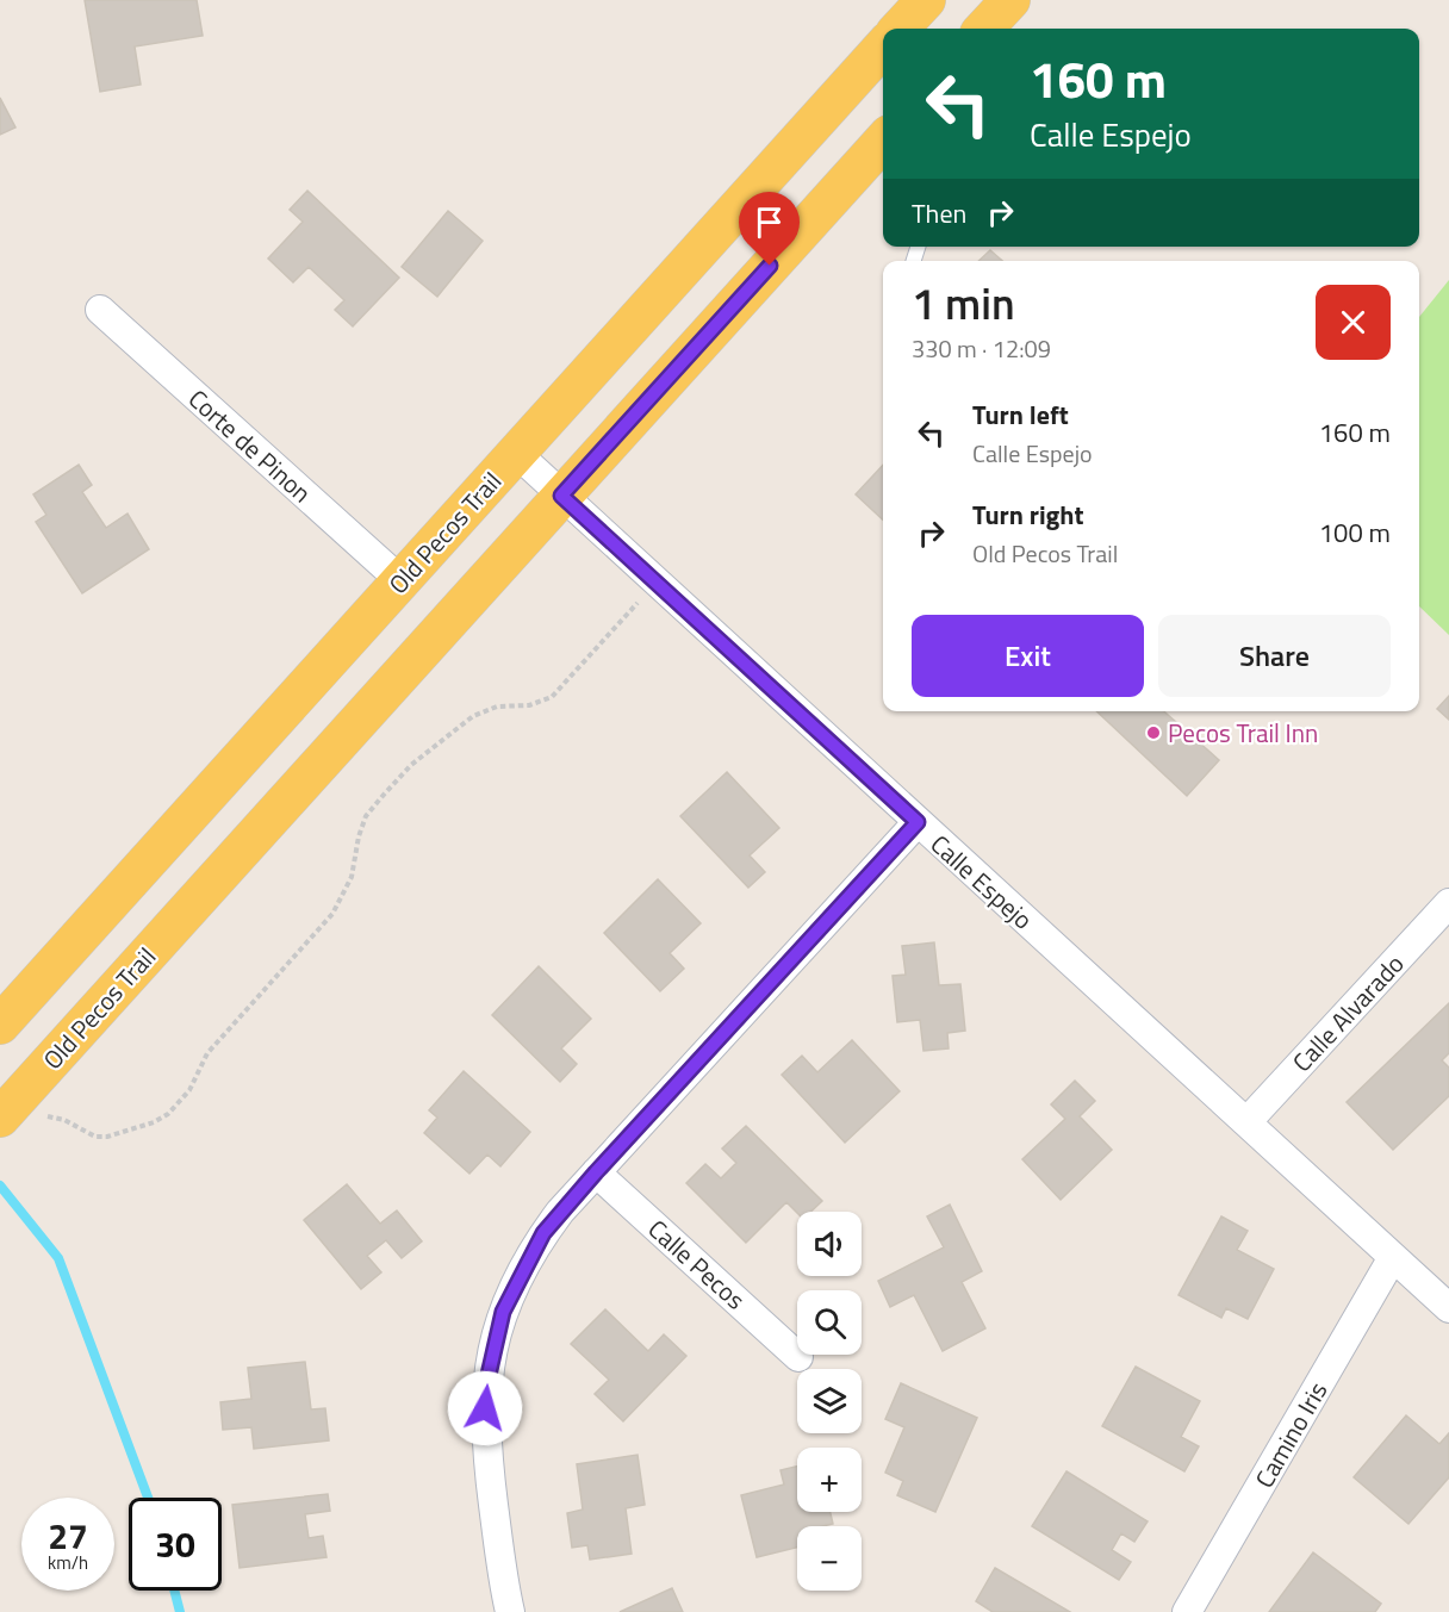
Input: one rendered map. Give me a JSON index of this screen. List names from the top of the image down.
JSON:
{
  "streets": {
    "main road": ["Old Pecos Trail"],
    "street": [
      "Corte de Pinon",
      "Calle Espejo",
      "Calle Alvarado",
      "Calle Pecos",
      "Camino Iris"
    ]
  },
  "crossings": [
    ["Corte de Pinon", "Old Pecos Trail"],
    ["Old Pecos Trail", "Calle Espejo"],
    ["Calle Espejo", "Calle Alvarado"],
    ["Calle Espejo", "Camino Iris"]
  ],
  "places": ["Pecos Trail Inn"],
  "page": {
    "turn": ["160 m", "Calle Espejo"],
    "then": "Then",
    "heading": ["1 min", "330 m · 12:09"],
    "list": [
      {
        "name": "Turn left",
        "note": "Calle Espejo",
        "value": "160 m"
      },
      {
        "name": "Turn right",
        "note": "Old Pecos Trail",
        "value": "100 m"
      }
    ],
    "buttons": ["Exit", "Share"],
    "map_buttons": ["+", "−"],
    "speed": "27 km/h",
    "limit": "30"
  }
}
